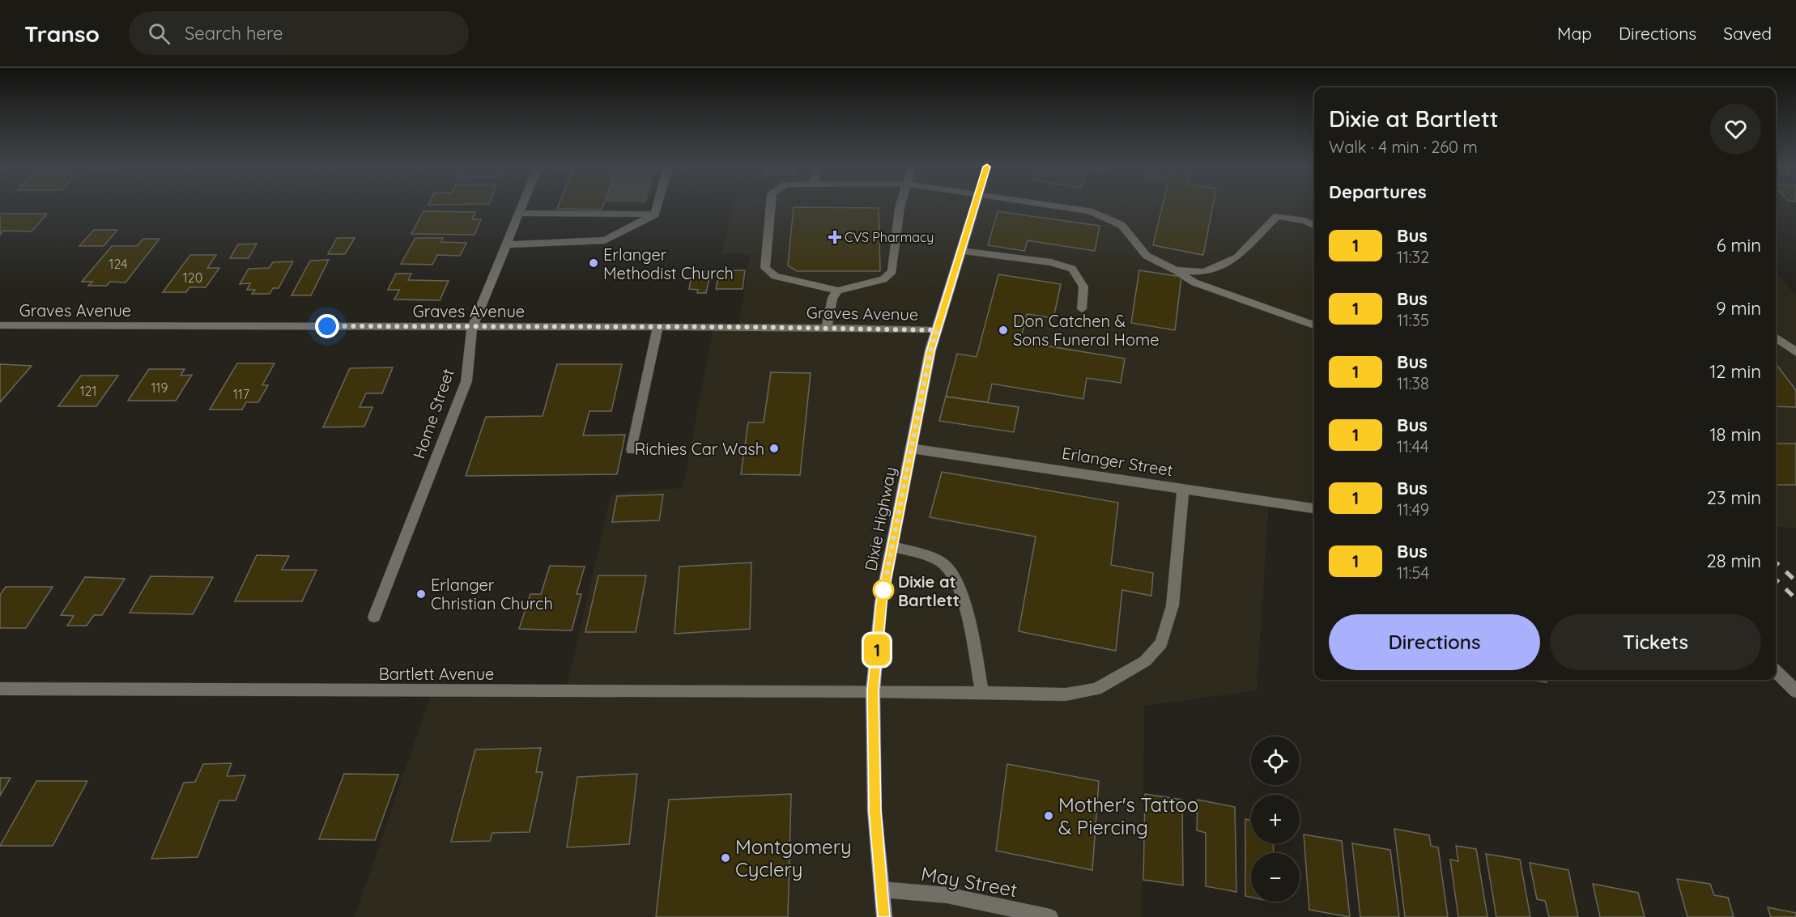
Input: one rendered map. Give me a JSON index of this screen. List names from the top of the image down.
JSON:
{
  "streets": {
    "main road": ["Dixie Highway"],
    "street": [
      "Graves Avenue",
      "Home Street",
      "Erlanger Street",
      "Bartlett Avenue",
      "May Street"
    ]
  },
  "crossings": [
    ["Graves Avenue", "Home Street"],
    ["Graves Avenue", "Dixie Highway"],
    ["Erlanger Street", "Dixie Highway"],
    ["Erlanger Street", "Bartlett Avenue"],
    ["Dixie Highway", "Bartlett Avenue"],
    ["Dixie Highway", "May Street"]
  ],
  "places": {
    "health": ["CVS Pharmacy"],
    "other": [
      "Erlanger Methodist Church",
      "Don Catchen & Sons Funeral Home",
      "Richies Car Wash",
      "Dixie at Bartlett",
      "Erlanger Christian Church",
      "Mother's Tattoo & Piercing",
      "Montgomery Cyclery"
    ]
  },
  "lines": ["bus line 1"],
  "house_numbers": [
    "124",
    "120",
    "119",
    "121",
    "117"
  ],
  "page": {
    "header": "Transo",
    "search": "Search here",
    "nav": ["Map", "Directions", "Saved"],
    "on_map": "1",
    "heading": [
      ["Dixie at Bartlett", "Walk · 4 min · 260 m"],
      "Departures"
    ],
    "list": [
      {
        "mark": "1",
        "name": "Bus",
        "note": "11:32",
        "value": "6 min"
      },
      {
        "mark": "1",
        "name": "Bus",
        "note": "11:35",
        "value": "9 min"
      },
      {
        "mark": "1",
        "name": "Bus",
        "note": "11:38",
        "value": "12 min"
      },
      {
        "mark": "1",
        "name": "Bus",
        "note": "11:44",
        "value": "18 min"
      },
      {
        "mark": "1",
        "name": "Bus",
        "note": "11:49",
        "value": "23 min"
      },
      {
        "mark": "1",
        "name": "Bus",
        "note": "11:54",
        "value": "28 min"
      }
    ],
    "buttons": ["Directions", "Tickets"],
    "map_buttons": ["+", "−"]
  }
}
